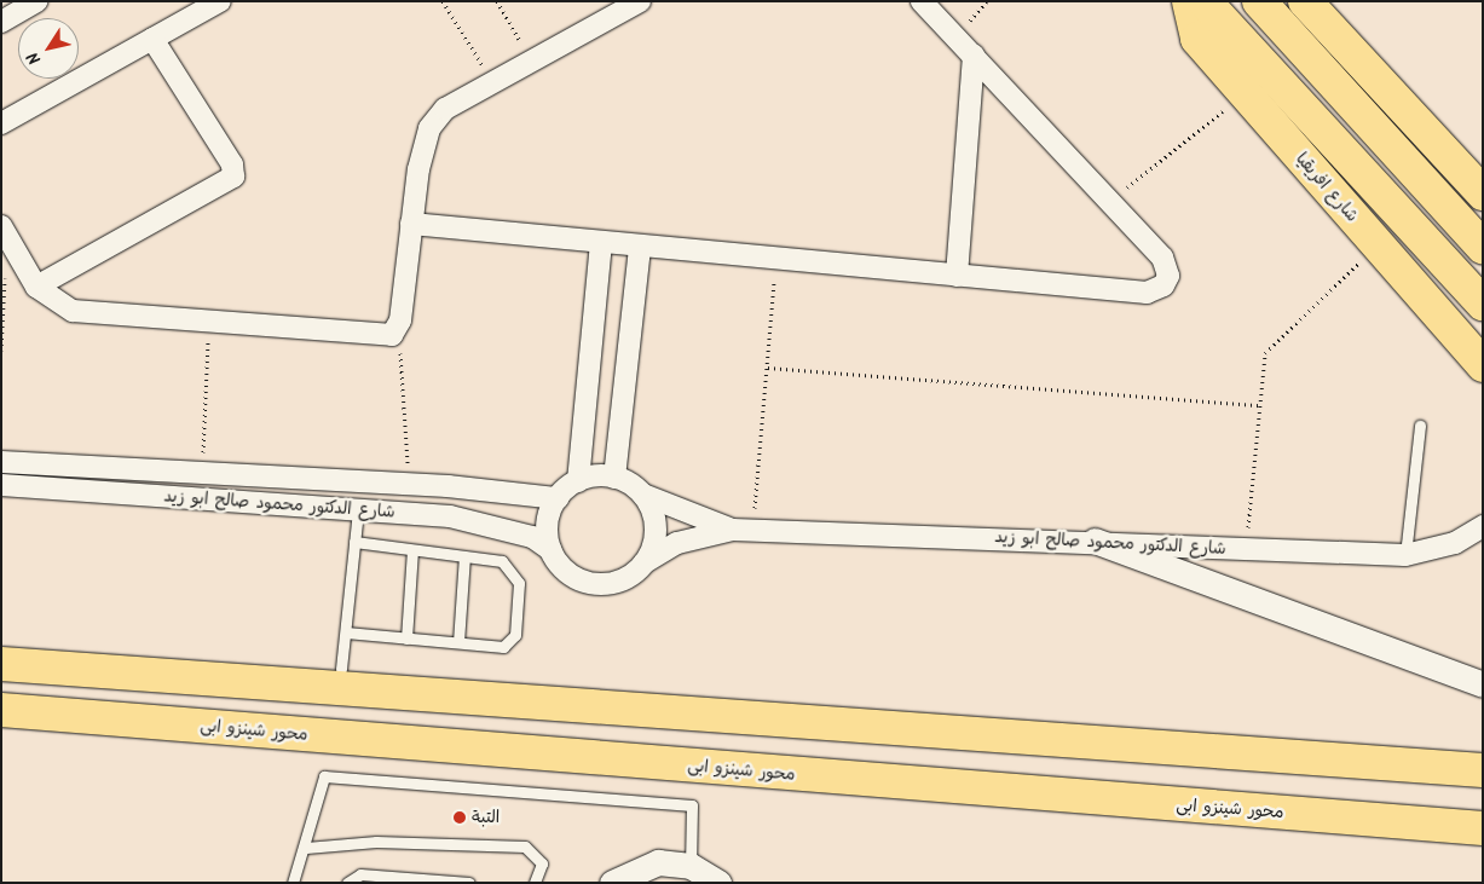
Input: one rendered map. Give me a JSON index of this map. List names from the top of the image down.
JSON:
{
  "streets": {
    "main road": ["شارع افريقيا", "محور شينزو ابى"],
    "street": ["شارع الدكتور محمود صالح ابو زيد"]
  },
  "places": ["التبة"],
  "north": "bottom left"
}
